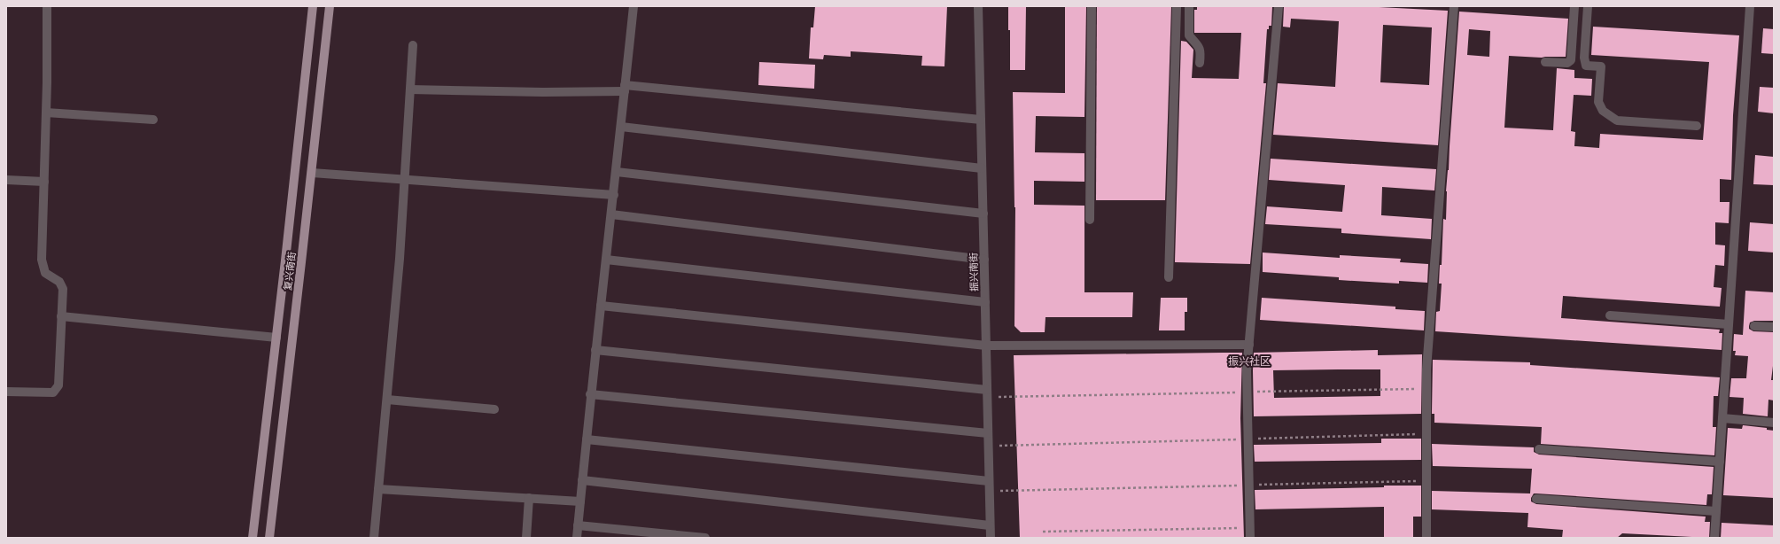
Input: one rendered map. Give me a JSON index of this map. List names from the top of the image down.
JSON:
{
  "streets": {
    "main road": ["复兴南街"],
    "street": ["振兴南街"]
  },
  "districts": ["振兴社区"]
}
